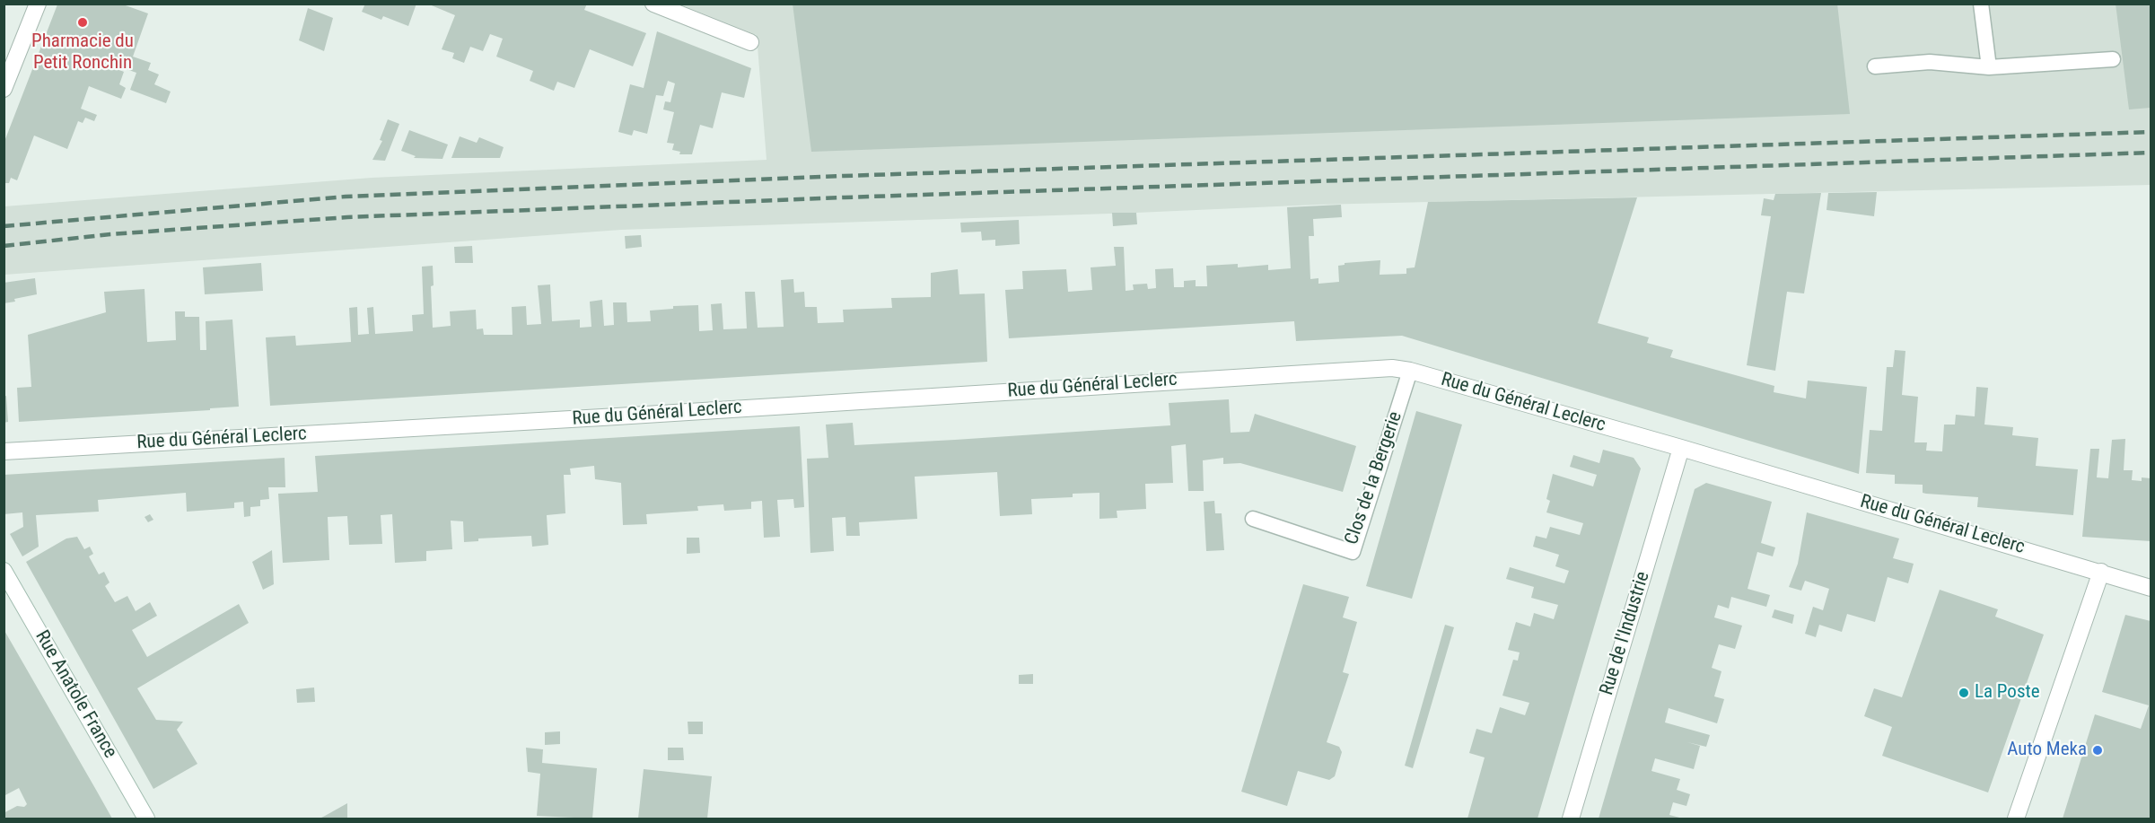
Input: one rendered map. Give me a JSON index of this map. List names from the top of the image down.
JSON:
{
  "streets": {
    "street": ["Rue du Général Leclerc", "Rue de l'Industrie", "Rue Anatole France"],
    "lane": ["Clos de la Bergerie"]
  },
  "crossings": [
    ["Rue du Général Leclerc", "Clos de la Bergerie"],
    ["Rue du Général Leclerc", "Rue de l'Industrie"]
  ],
  "places": ["Pharmacie du Petit Ronchin", "La Poste", "Auto Meka"]
}
